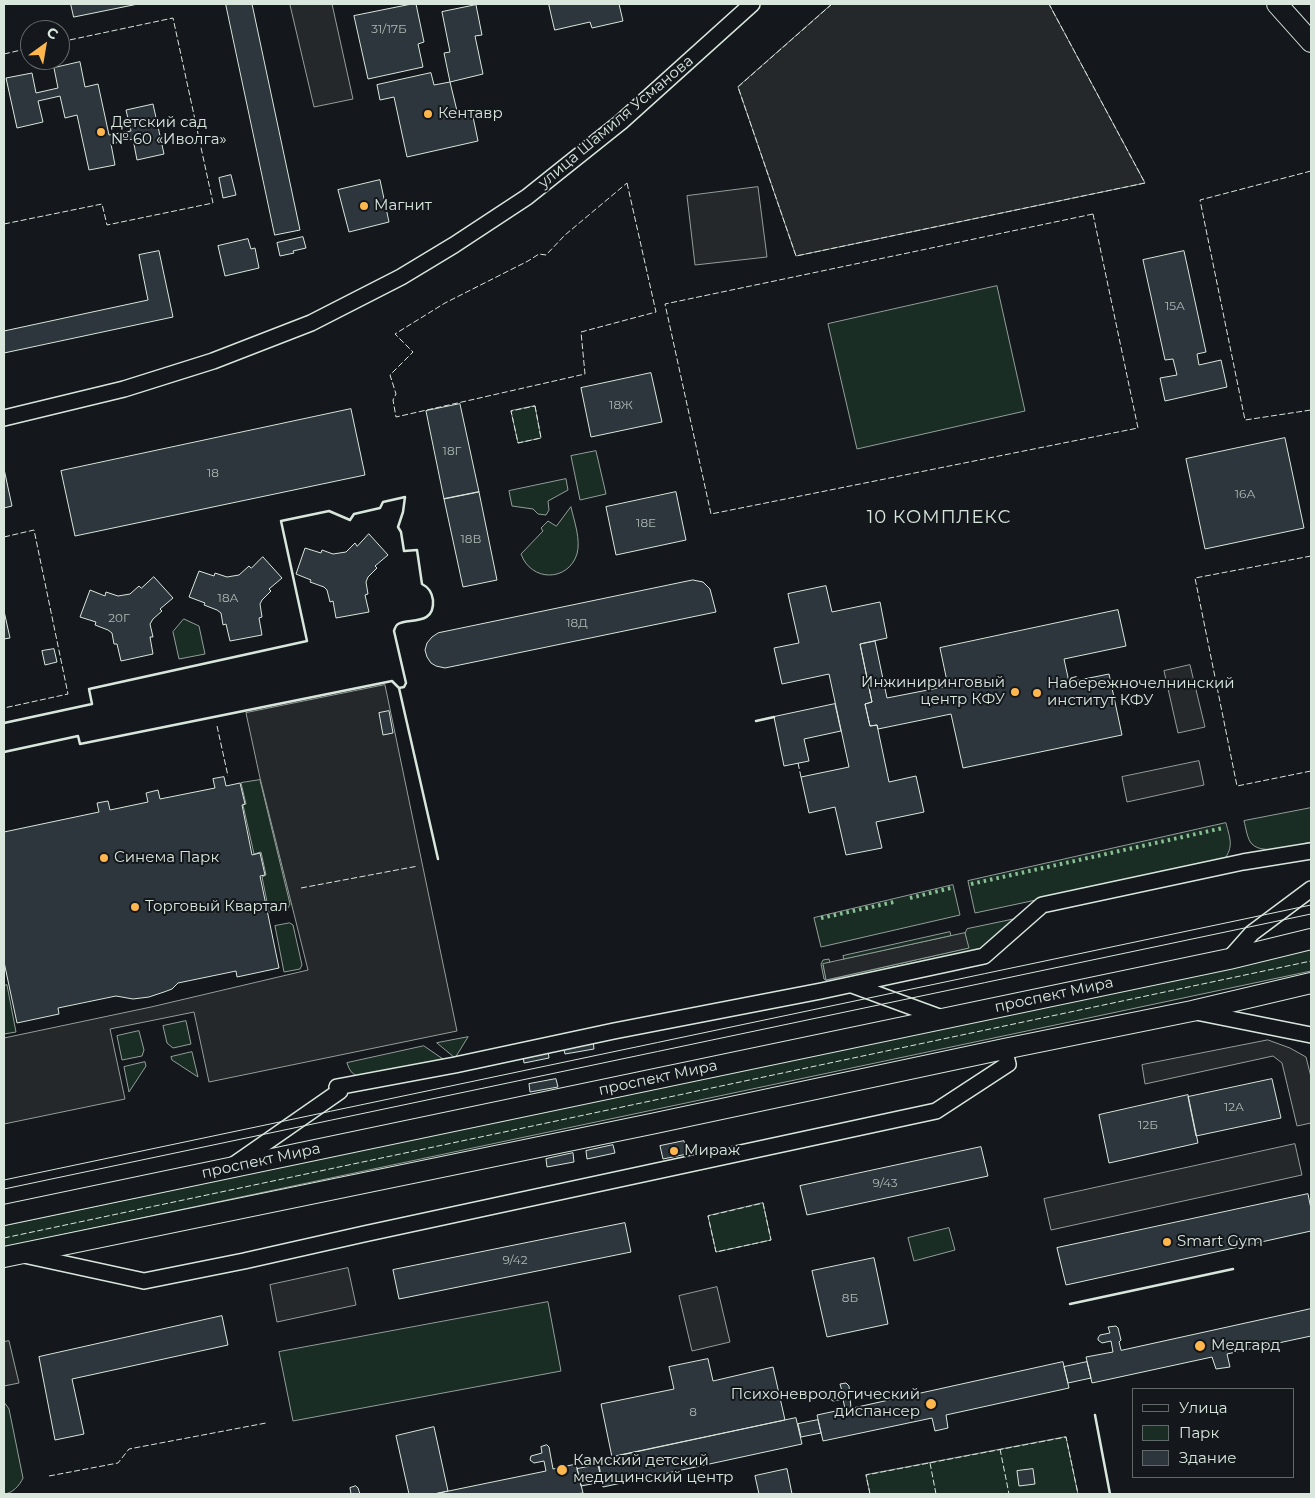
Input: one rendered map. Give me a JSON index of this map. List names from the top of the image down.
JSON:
{
  "streets": {
    "main road": ["проспект Мира"],
    "street": ["улица Шамиля Усманова"]
  },
  "districts": ["10 КОМПЛЕКС"],
  "places": [
    "Кентавр",
    "Детский сад № 60 «Иволга»",
    "Магнит",
    "Инжиниринговый центр КФУ",
    "Набережночелнинский институт КФУ",
    "Синема Парк",
    "Торговый Квартал",
    "Мираж",
    "Smart Gym",
    "Медгард",
    "Психоневрологический диспансер",
    "Камский детский медицинский центр"
  ],
  "house_numbers": [
    "31/17Б",
    "15А",
    "18Ж",
    "18Г",
    "18",
    "16А",
    "18Е",
    "18В",
    "18А",
    "20Г",
    "18Д",
    "12А",
    "12Б",
    "9/43",
    "9/42",
    "8Б",
    "8"
  ],
  "legend": ["Улица", "Парк", "Здание"],
  "north": "top right"
}
